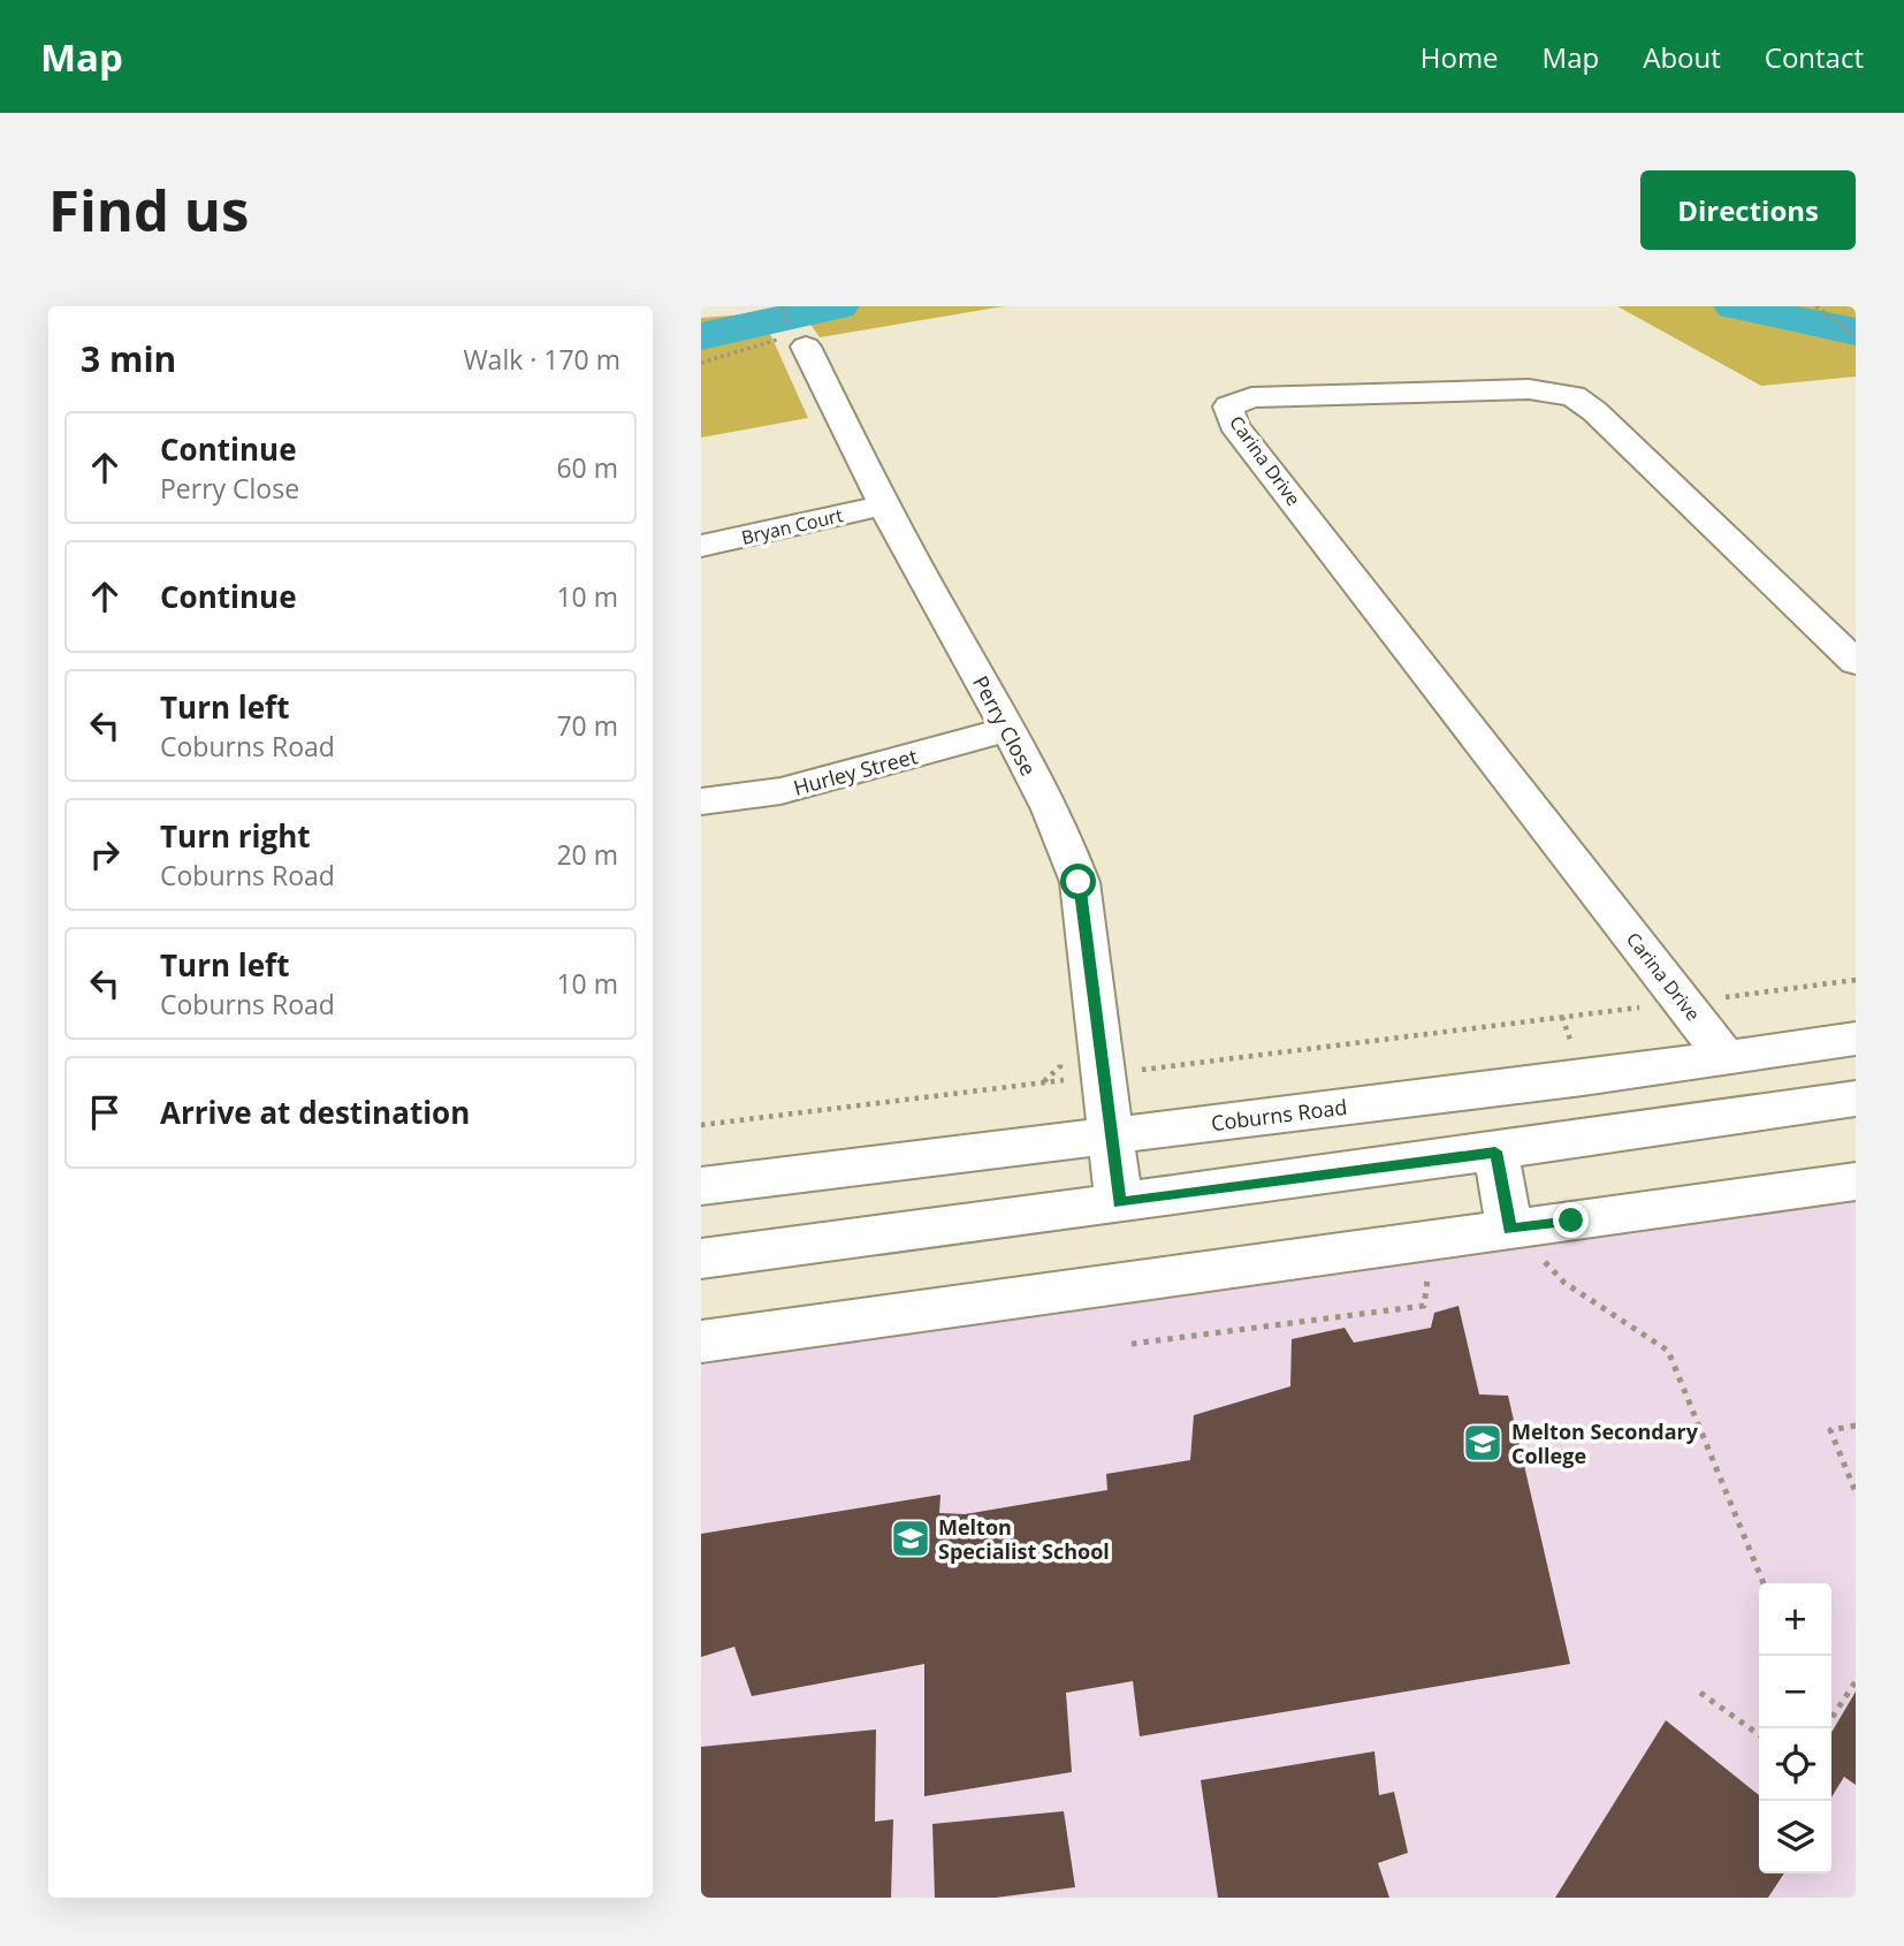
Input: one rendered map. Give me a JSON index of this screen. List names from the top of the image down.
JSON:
{
  "streets": {
    "street": [
      "Carina Drive",
      "Bryan Court",
      "Perry Close",
      "Hurley Street",
      "Coburns Road"
    ]
  },
  "crossings": [
    ["Carina Drive", "Coburns Road"],
    ["Bryan Court", "Perry Close"],
    ["Perry Close", "Hurley Street"],
    ["Perry Close", "Coburns Road"]
  ],
  "places": {
    "school or university": ["Melton Secondary College", "Melton Specialist School"]
  },
  "page": {
    "header": "Map",
    "nav": [
      "Home",
      "Map",
      "About",
      "Contact"
    ],
    "buttons": "Directions",
    "title": "Find us",
    "heading": ["3 min", "Walk · 170 m"],
    "list": [
      ["Continue", "Perry Close", "60 m"],
      ["Continue", "10 m"],
      ["Turn left", "Coburns Road", "70 m"],
      ["Turn right", "Coburns Road", "20 m"],
      ["Turn left", "Coburns Road", "10 m"],
      "Arrive at destination"
    ],
    "map_buttons": ["+", "−"]
  }
}
